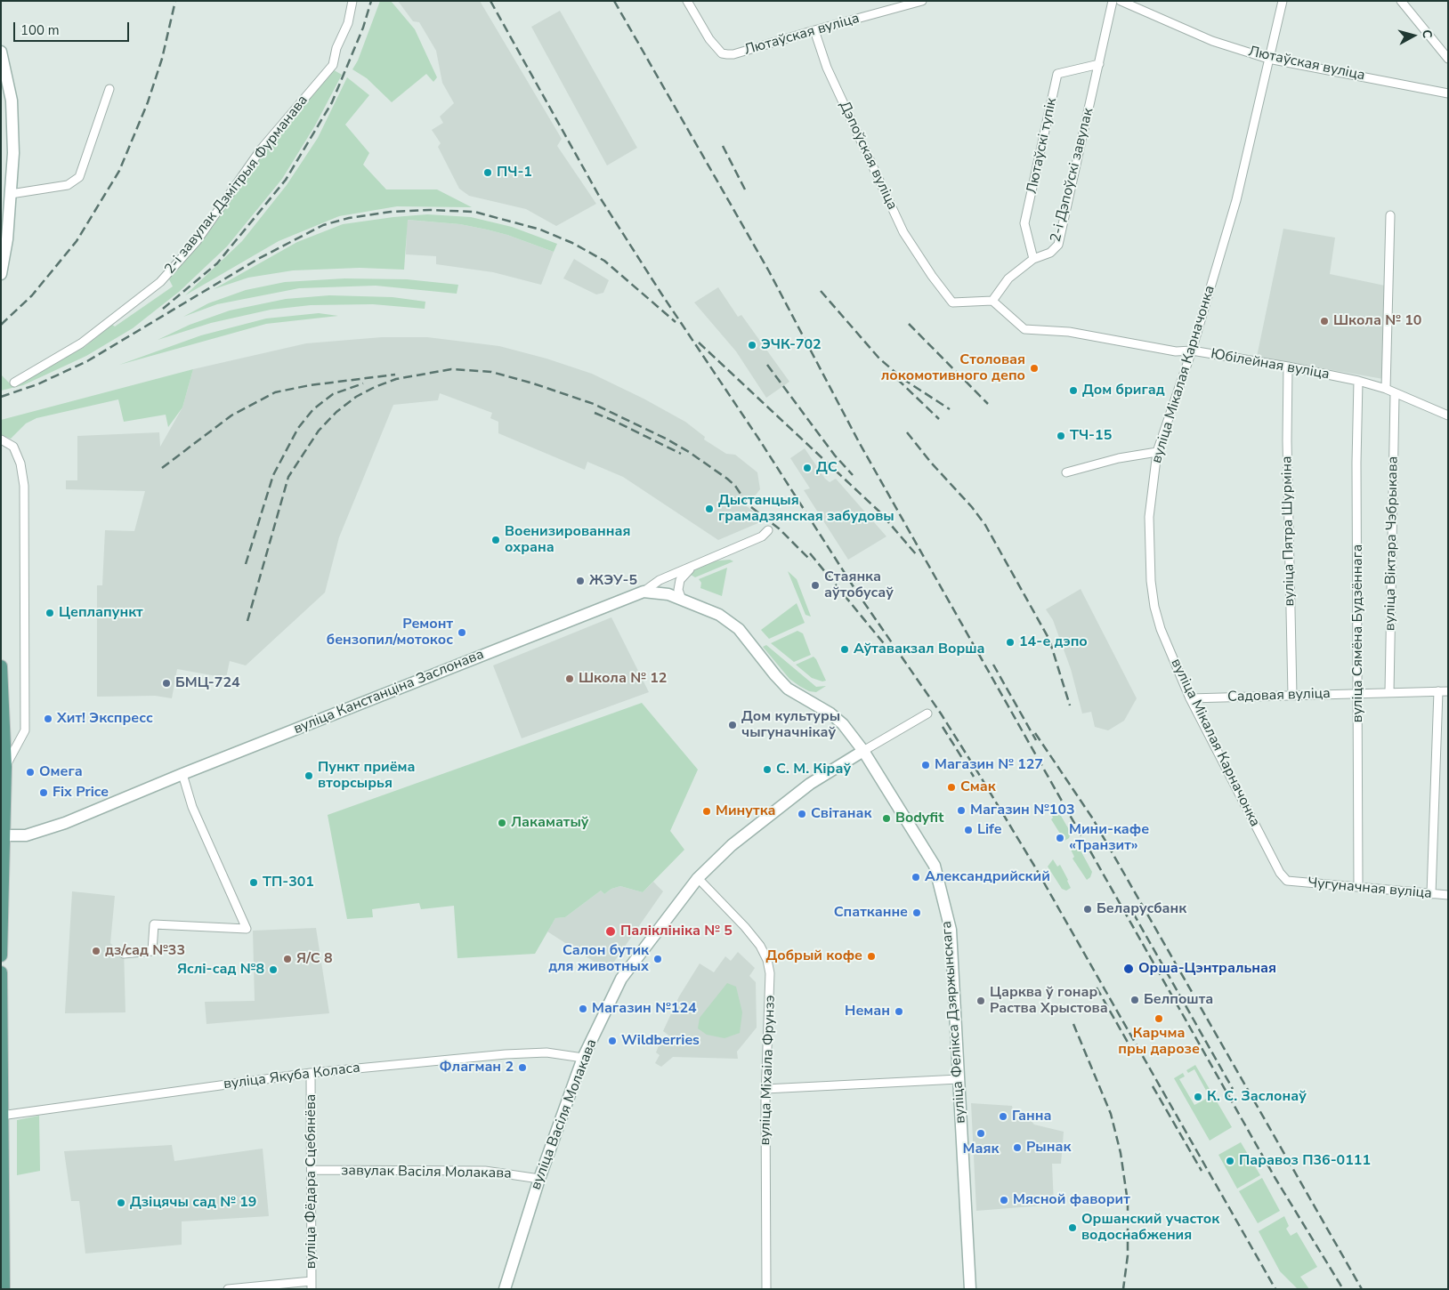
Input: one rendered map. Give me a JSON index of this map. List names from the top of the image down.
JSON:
{
  "streets": {
    "street": [
      "Лютаўская вуліца",
      "Лютаўскі тупік",
      "Дэпоўская вуліца",
      "2-і Дэпоўскі завулак",
      "2-і завулак Дзмітрыя Фурманава",
      "Юбілейная вуліца",
      "вуліца Мікалая Карначонка",
      "вуліца Пятра Шурміна",
      "вуліца Віктара Чэбрыкава",
      "вуліца Сямёна Будзённага",
      "вуліца Канстанціна Заслонава",
      "Садовая вуліца",
      "Чугуначная вуліца",
      "вуліца Фелікса Дзяржынскага",
      "вуліца Міхаіла Фрунзэ",
      "вуліца Якуба Коласа",
      "вуліца Васіля Молакава",
      "завулак Васіля Молакава",
      "вуліца Фёдара Сцебянёва"
    ]
  },
  "crossings": [
    ["Лютаўская вуліца", "Дэпоўская вуліца"],
    ["Лютаўская вуліца", "вуліца Мікалая Карначонка"],
    ["Лютаўскі тупік", "2-і Дэпоўскі завулак"],
    ["Дэпоўская вуліца", "2-і Дэпоўскі завулак"],
    ["Дэпоўская вуліца", "Юбілейная вуліца"],
    ["2-і Дэпоўскі завулак", "Юбілейная вуліца"],
    ["Юбілейная вуліца", "вуліца Мікалая Карначонка"],
    ["Юбілейная вуліца", "вуліца Пятра Шурміна"],
    ["Юбілейная вуліца", "вуліца Віктара Чэбрыкава"],
    ["Юбілейная вуліца", "вуліца Сямёна Будзённага"],
    ["вуліца Мікалая Карначонка", "Садовая вуліца"],
    ["вуліца Мікалая Карначонка", "Чугуначная вуліца"],
    ["вуліца Пятра Шурміна", "Садовая вуліца"],
    ["вуліца Віктара Чэбрыкава", "Садовая вуліца"],
    ["вуліца Сямёна Будзённага", "Садовая вуліца"],
    ["вуліца Сямёна Будзённага", "Чугуначная вуліца"],
    ["вуліца Канстанціна Заслонава", "вуліца Фелікса Дзяржынскага"],
    ["вуліца Фелікса Дзяржынскага", "вуліца Васіля Молакава"],
    ["вуліца Міхаіла Фрунзэ", "вуліца Васіля Молакава"],
    ["вуліца Якуба Коласа", "вуліца Васіля Молакава"],
    ["вуліца Якуба Коласа", "вуліца Фёдара Сцебянёва"],
    ["вуліца Васіля Молакава", "завулак Васіля Молакава"],
    ["завулак Васіля Молакава", "вуліца Фёдара Сцебянёва"]
  ],
  "places": [
    "ПЧ-1",
    "Школа № 10",
    "ЭЧК-702",
    "Столовая локомотивного депо",
    "Дом бригад",
    "ТЧ-15",
    "ДС",
    "Дыстанцыя грамадзянская забудовы",
    "Военизированная охрана",
    "ЖЭУ-5",
    "Стаянка аўтобусаў",
    "Цеплапункт",
    "Ремонт бензопил/мотокос",
    "14-е дэпо",
    "Аўтавакзал Ворша",
    "Школа № 12",
    "БМЦ-724",
    "Хит! Экспресс",
    "Дом культуры чыгуначнікаў",
    "Магазин № 127",
    "С. М. Кіраў",
    "Омега",
    "Пункт приёма вторсырья",
    "Смак",
    "Fix Price",
    "Магазин №103",
    "Минутка",
    "Світанак",
    "Bodyfit",
    "Лакаматыў",
    "Life",
    "Мини-кафе «Транзит»",
    "Александрийский",
    "ТП-301",
    "Беларусбанк",
    "Спатканне",
    "Паліклініка № 5",
    "дз/сад №33",
    "Добрый кофе",
    "Я/С 8",
    "Салон бутик для животных",
    "Орша-Цэнтральная",
    "Яслі-сад №8",
    "Белпошта",
    "Царква ў гонар Раства Хрыстова",
    "Магазин №124",
    "Неман",
    "Карчма пры дарозе",
    "Wildberries",
    "Флагман 2",
    "К. С. Заслонаў",
    "Ганна",
    "Маяк",
    "Рынак",
    "Паравоз П36-0111",
    "Мясной фаворит",
    "Дзіцячы сад № 19",
    "Оршанский участок водоснабжения"
  ],
  "scale_bar": "100 m",
  "north": "right"
}
